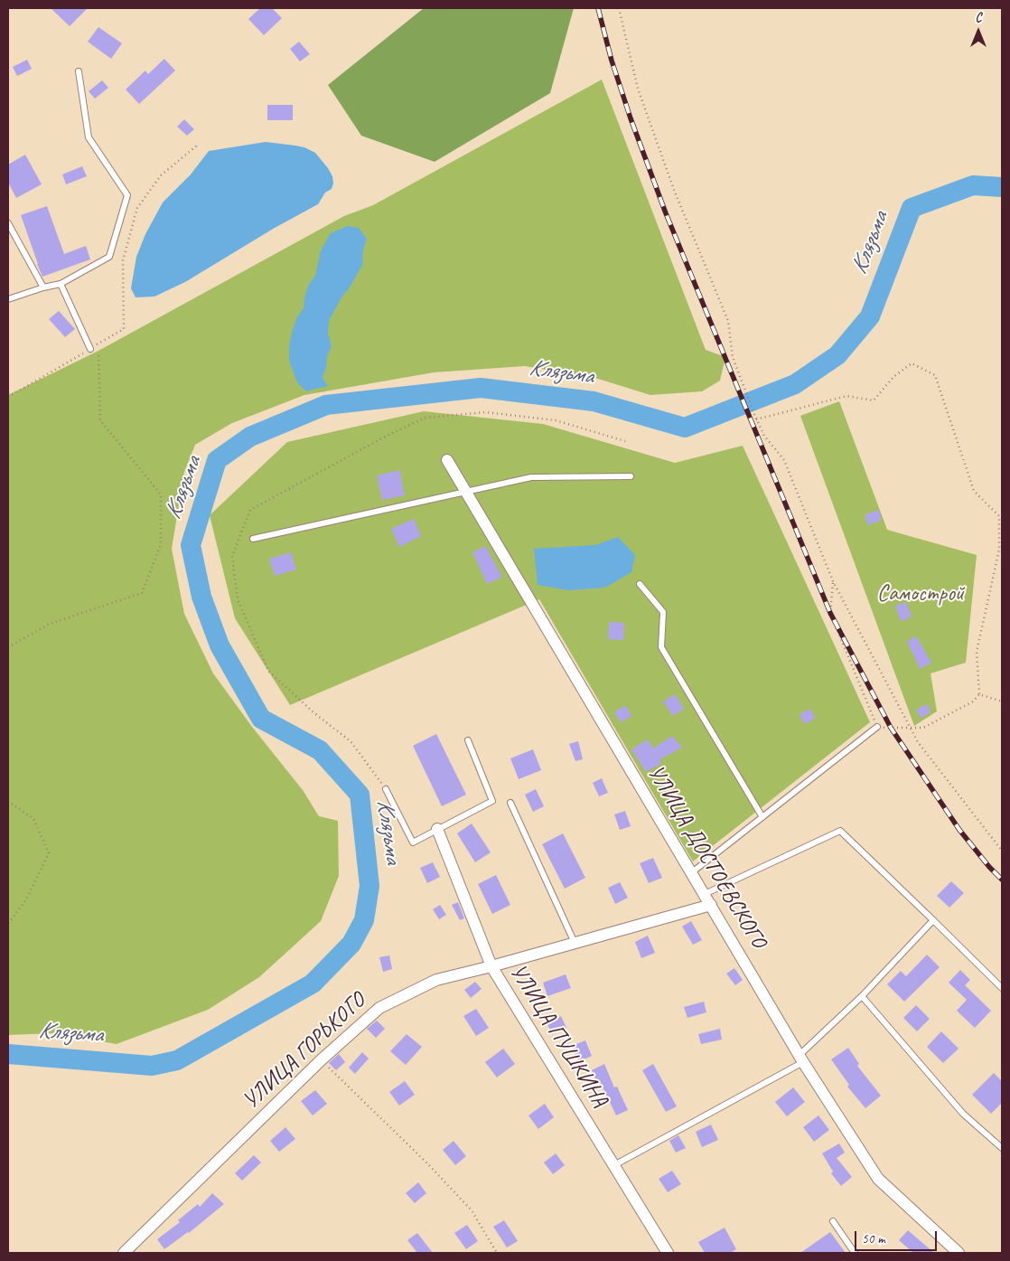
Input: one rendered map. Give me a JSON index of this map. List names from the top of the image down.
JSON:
{
  "streets": {
    "street": ["УЛИЦА ДОСТОЕВСКОГО", "УЛИЦА ПУШКИНА", "УЛИЦА ГОРЬКОГО"]
  },
  "crossings": [
    ["УЛИЦА ДОСТОЕВСКОГО", "УЛИЦА ГОРЬКОГО"],
    ["УЛИЦА ПУШКИНА", "УЛИЦА ГОРЬКОГО"]
  ],
  "water": ["Клязьма"],
  "parks": ["Самострой"],
  "scale_bar": "50 m",
  "north": "top"
}
